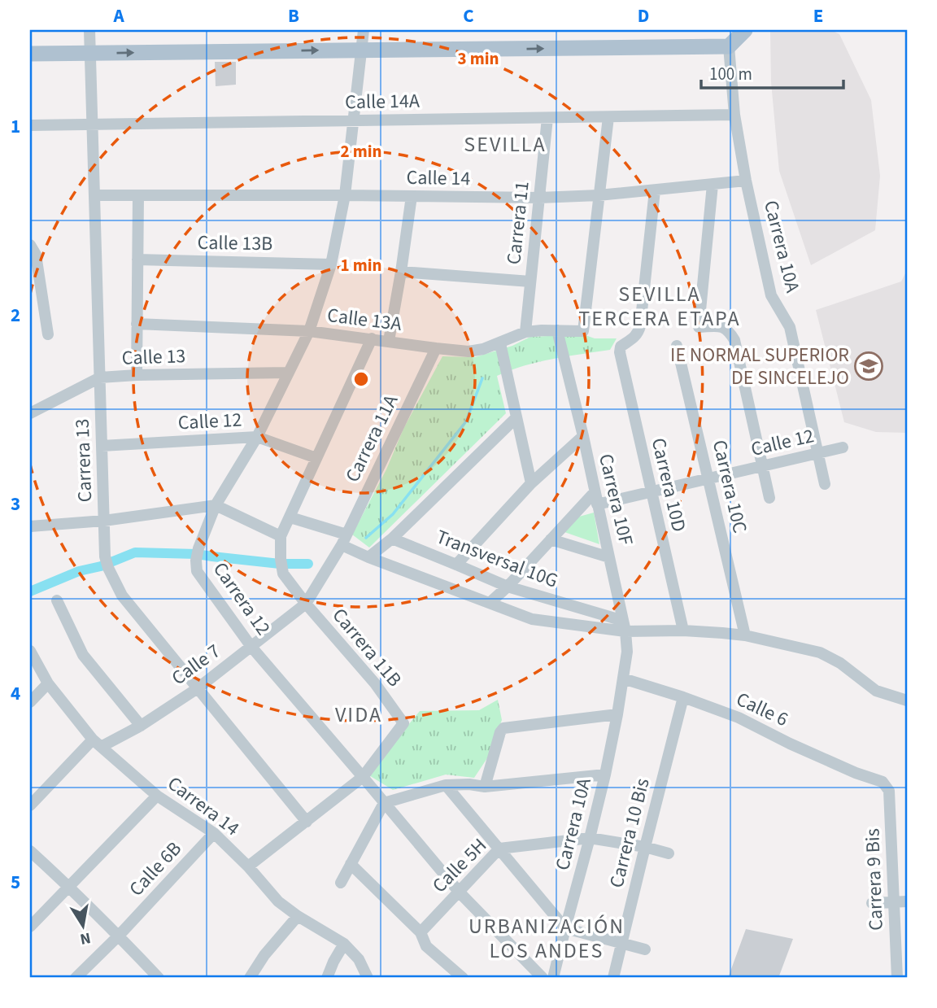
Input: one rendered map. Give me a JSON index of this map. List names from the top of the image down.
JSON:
{
  "streets": {
    "street": [
      "Calle 14A",
      "Calle 14",
      "Carrera 11",
      "Calle 13B",
      "Carrera 10A",
      "Calle 13A",
      "Calle 13",
      "Calle 12",
      "Carrera 11A",
      "Carrera 13",
      "Carrera 10D",
      "Carrera 10C",
      "Carrera 10F",
      "Transversal 10G",
      "Carrera 12",
      "Carrera 11B",
      "Calle 7",
      "Calle 6",
      "Carrera 14",
      "Carrera 10 Bis",
      "Calle 5H",
      "Calle 6B",
      "Carrera 9 Bis"
    ]
  },
  "crossings": [
    ["Calle 14A", "Carrera 11"],
    ["Calle 14A", "Carrera 10A"],
    ["Calle 14A", "Carrera 13"],
    ["Calle 14A", "Carrera 12"],
    ["Calle 14", "Carrera 11"],
    ["Calle 14", "Carrera 10A"],
    ["Calle 14", "Calle 13A"],
    ["Calle 14", "Carrera 13"],
    ["Calle 14", "Carrera 10D"],
    ["Calle 14", "Carrera 12"],
    ["Carrera 11", "Calle 13A"],
    ["Calle 13B", "Carrera 12"],
    ["Carrera 10A", "Calle 12"],
    ["Carrera 10A", "Carrera 10F"],
    ["Carrera 10A", "Calle 6"],
    ["Carrera 10A", "Calle 5H"],
    ["Calle 13A", "Carrera 11A"],
    ["Calle 13A", "Carrera 10F"],
    ["Calle 13A", "Carrera 12"],
    ["Calle 13A", "Carrera 11B"],
    ["Calle 13", "Carrera 13"],
    ["Calle 13", "Carrera 12"],
    ["Calle 12", "Carrera 13"],
    ["Calle 12", "Carrera 10D"],
    ["Calle 12", "Carrera 10C"],
    ["Calle 12", "Carrera 10F"],
    ["Calle 12", "Carrera 12"],
    ["Calle 12", "Carrera 11B"],
    ["Carrera 11A", "Carrera 11B"],
    ["Carrera 11A", "Calle 7"],
    ["Carrera 13", "Calle 7"],
    ["Carrera 10F", "Transversal 10G"],
    ["Carrera 10F", "Calle 6"],
    ["Carrera 12", "Carrera 11B"],
    ["Carrera 12", "Calle 7"],
    ["Carrera 12", "Calle 5H"],
    ["Carrera 11B", "Calle 7"],
    ["Calle 7", "Carrera 14"],
    ["Calle 6", "Carrera 10 Bis"],
    ["Calle 6", "Carrera 9 Bis"],
    ["Carrera 14", "Calle 6B"],
    ["Carrera 10 Bis", "Calle 5H"]
  ],
  "districts": [
    "SEVILLA",
    "SEVILLA TERCERA ETAPA",
    "VIDA",
    "URBANIZACIÓN LOS ANDES"
  ],
  "places": {
    "school or university": ["IE NORMAL SUPERIOR DE SINCELEJO"]
  },
  "scale_bar": "100 m",
  "north": "bottom",
  "grid": {
    "columns": [
      "A",
      "B",
      "C",
      "D",
      "E"
    ],
    "rows": [
      "1",
      "2",
      "3",
      "4",
      "5"
    ]
  },
  "rings": ["3 min", "2 min", "1 min"]
}
